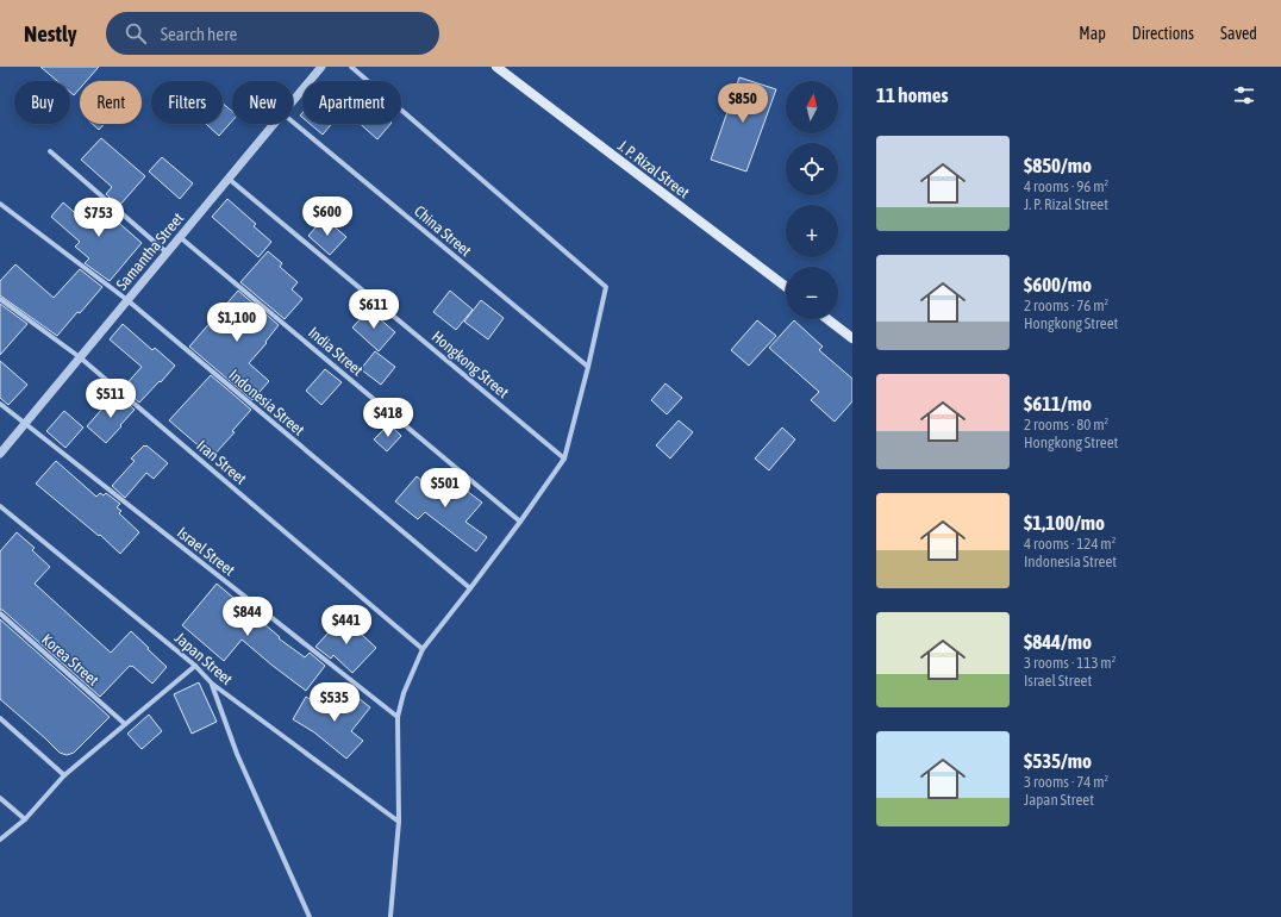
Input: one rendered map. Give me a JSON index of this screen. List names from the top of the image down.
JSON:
{
  "streets": {
    "main road": ["J. P. Rizal Street"],
    "street": [
      "China Street",
      "Samantha Street",
      "India Street",
      "Hongkong Street",
      "Indonesia Street",
      "Iran Street",
      "Israel Street",
      "Japan Street",
      "Korea Street"
    ]
  },
  "crossings": [
    ["Samantha Street", "India Street"],
    ["Samantha Street", "Hongkong Street"],
    ["Samantha Street", "Indonesia Street"],
    ["Samantha Street", "Iran Street"],
    ["Samantha Street", "Israel Street"]
  ],
  "north": "top",
  "page": {
    "header": "Nestly",
    "search": "Search here",
    "nav": ["Map", "Directions", "Saved"],
    "heading": "11 homes",
    "map_buttons": ["+", "−"],
    "chip": [
      "Buy",
      "Rent",
      "Filters",
      "New",
      "Apartment"
    ],
    "price": [
      "$850",
      "$600",
      "$753",
      "$611",
      "$1,100",
      "$511",
      "$418",
      "$501",
      "$844",
      "$441",
      "$535"
    ],
    "list": [
      {
        "name": "$850/mo",
        "note": "4 rooms · 96 m² · J. P. Rizal Street"
      },
      {
        "name": "$600/mo",
        "note": "2 rooms · 76 m² · Hongkong Street"
      },
      {
        "name": "$611/mo",
        "note": "2 rooms · 80 m² · Hongkong Street"
      },
      {
        "name": "$1,100/mo",
        "note": "4 rooms · 124 m² · Indonesia Street"
      },
      {
        "name": "$844/mo",
        "note": "3 rooms · 113 m² · Israel Street"
      },
      {
        "name": "$535/mo",
        "note": "3 rooms · 74 m² · Japan Street"
      }
    ]
  }
}
